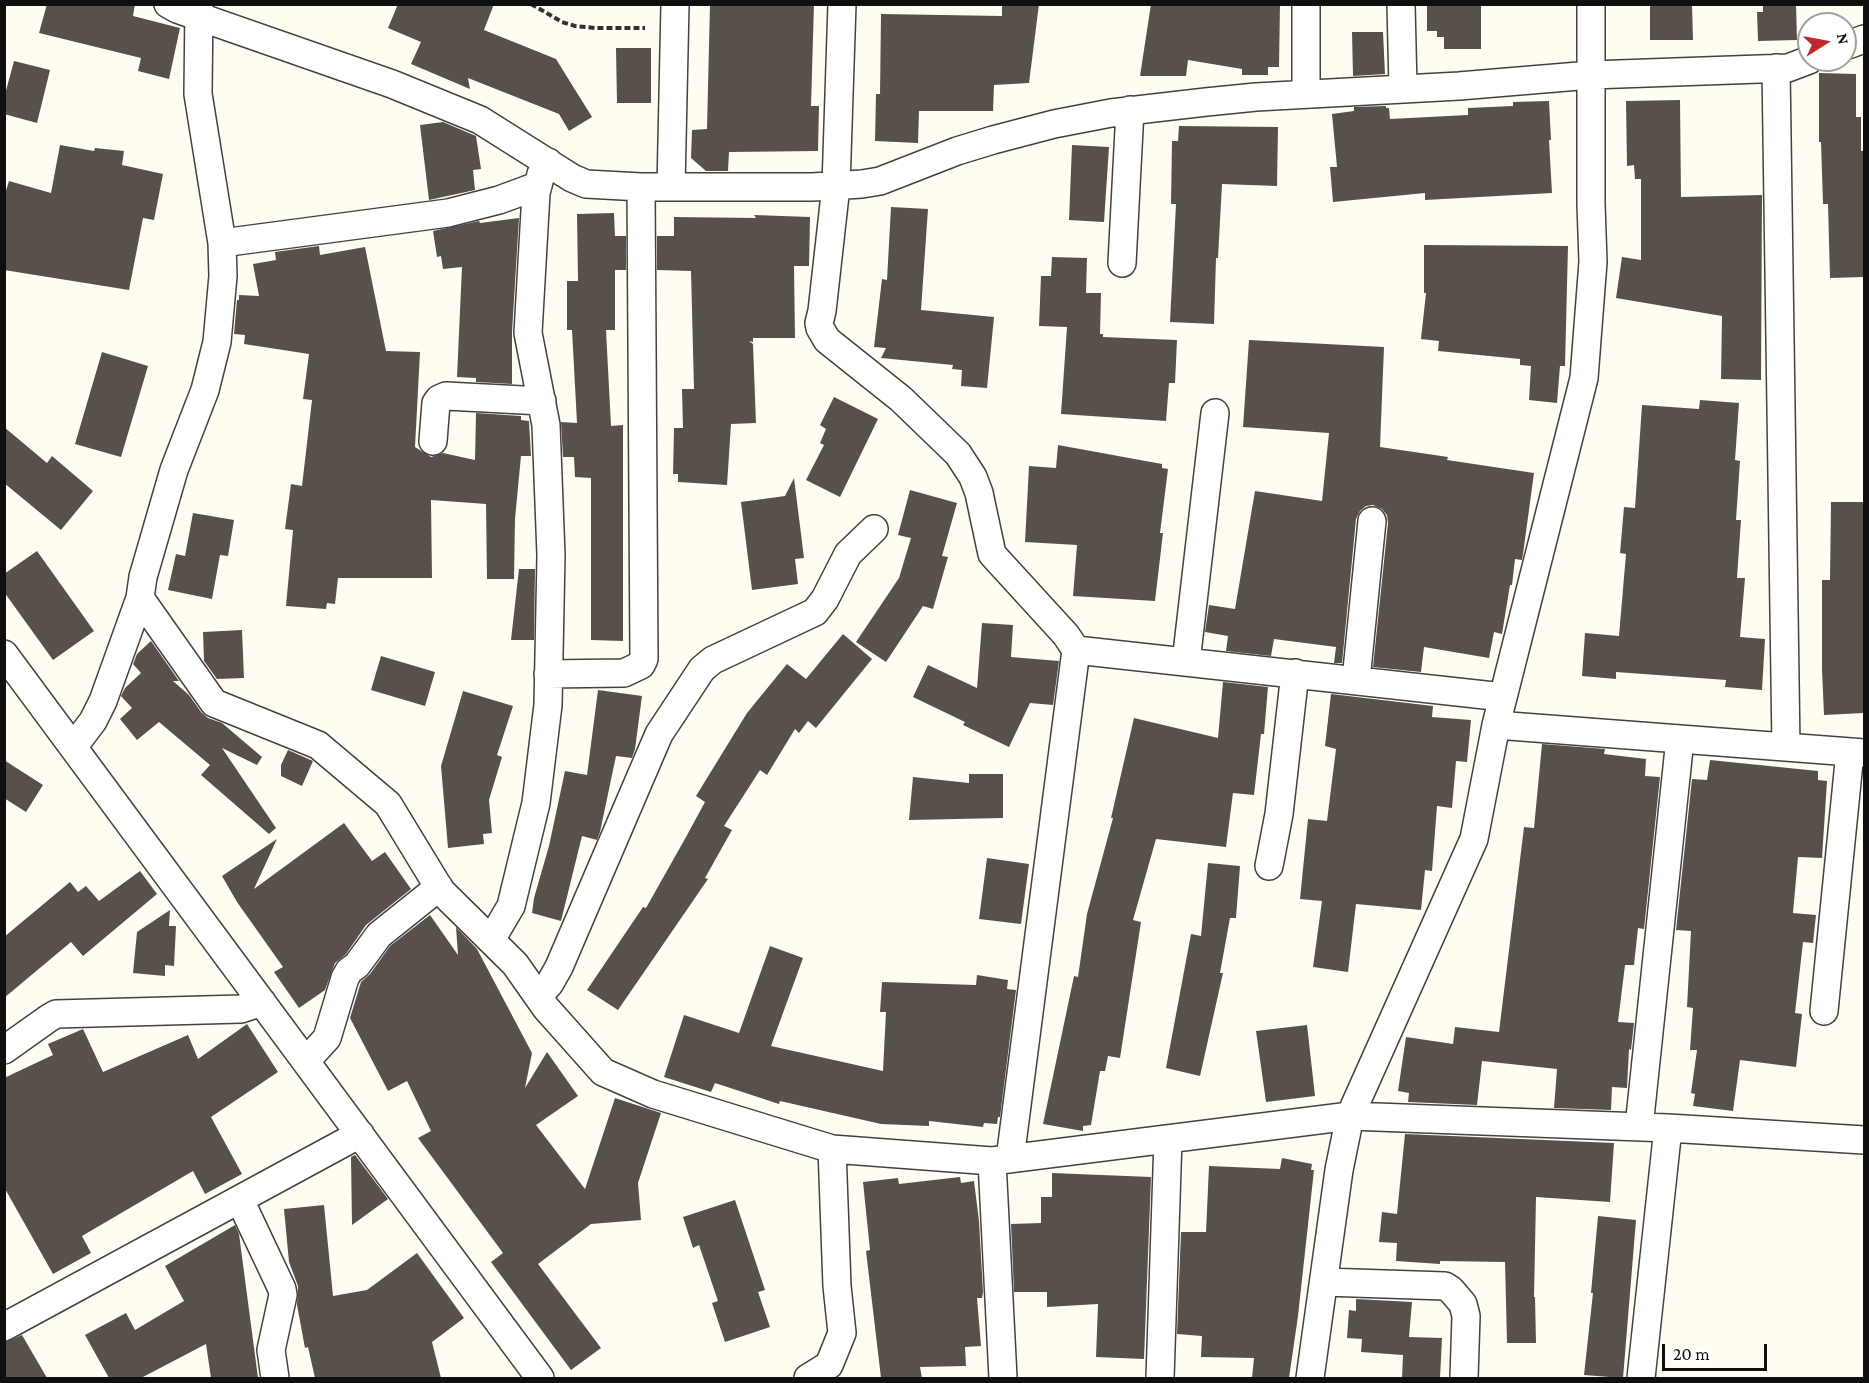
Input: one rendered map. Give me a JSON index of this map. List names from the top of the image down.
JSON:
{
  "scale_bar": "20 m",
  "north": "right"
}
